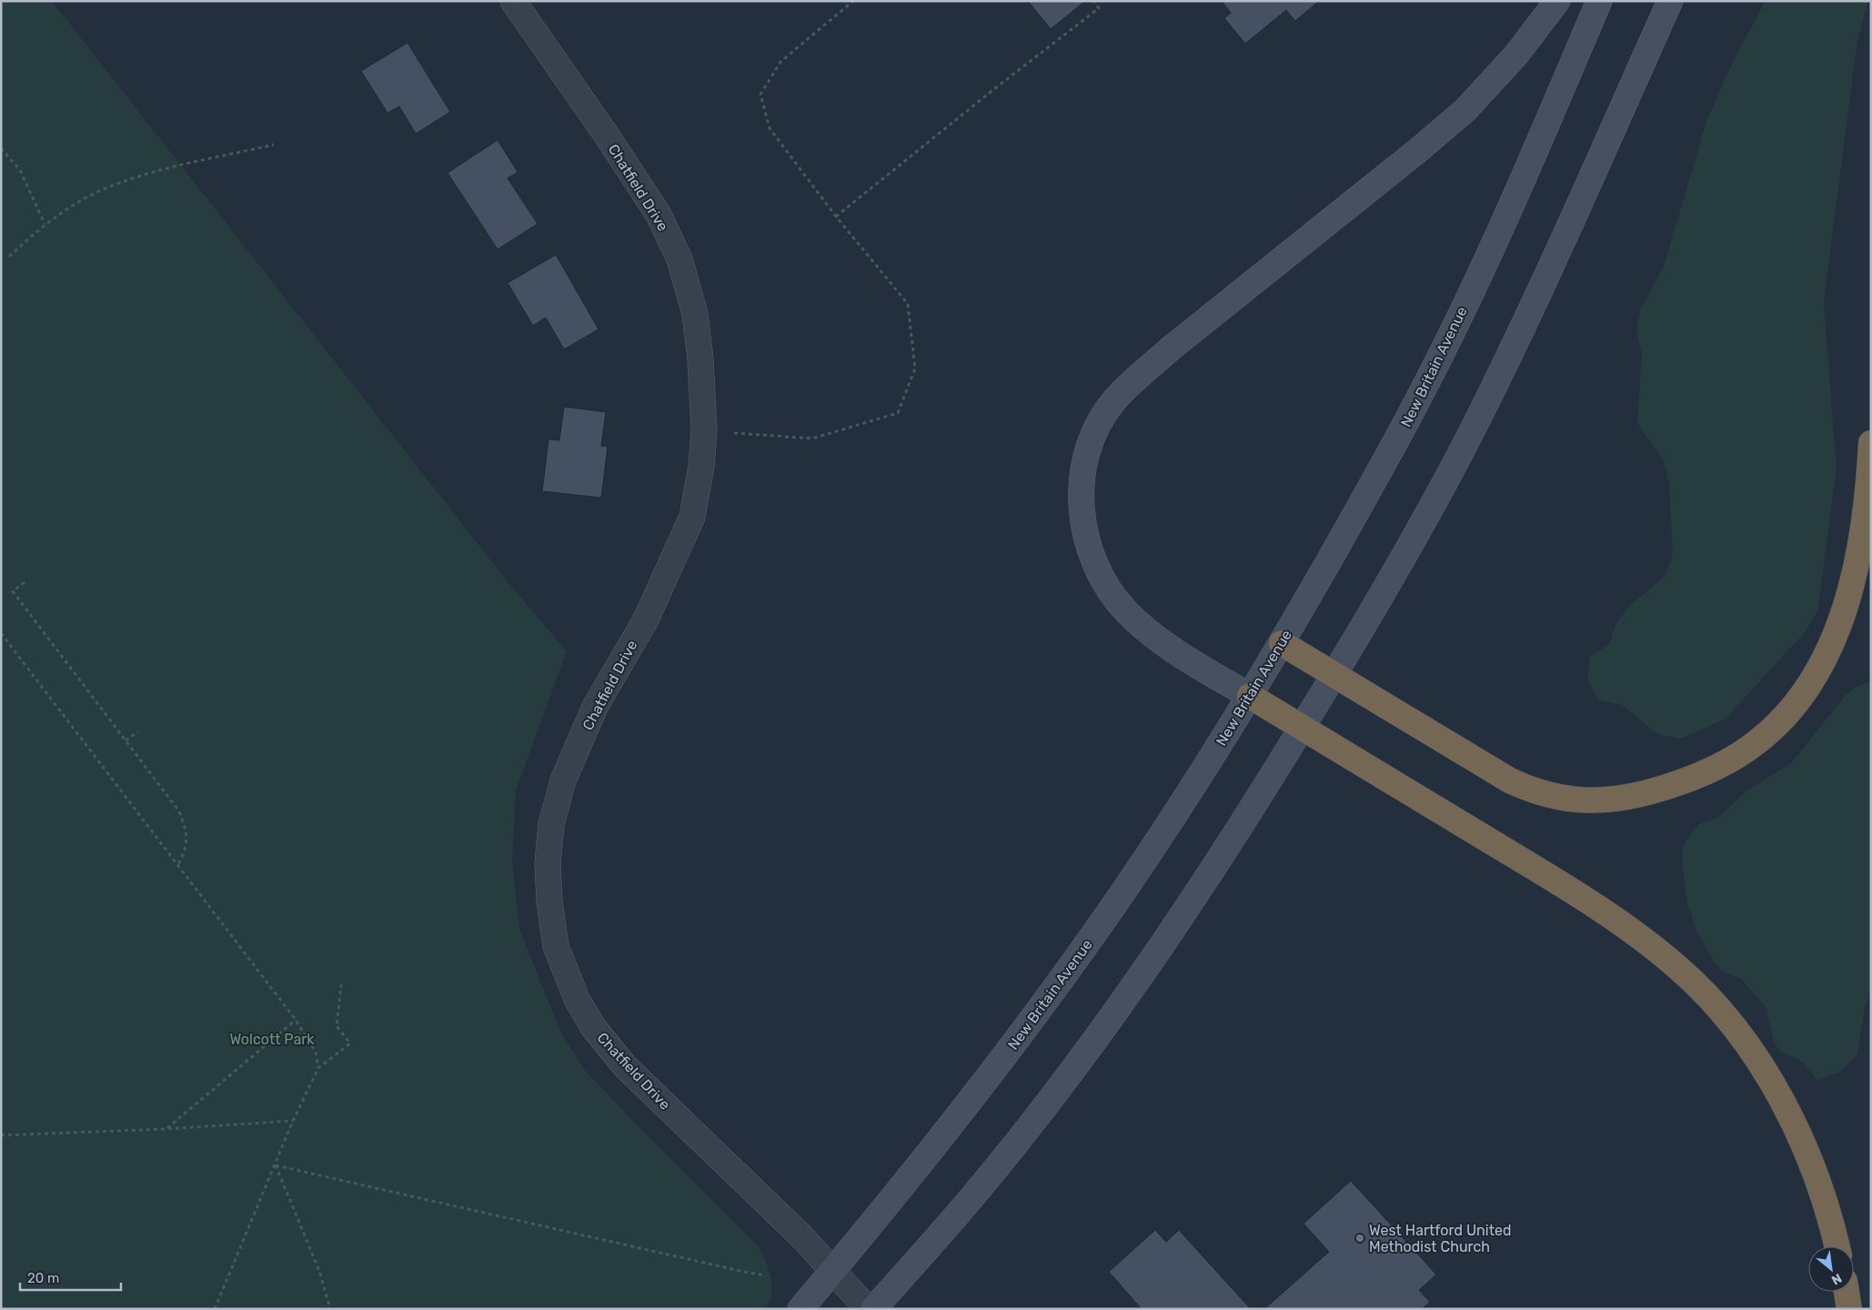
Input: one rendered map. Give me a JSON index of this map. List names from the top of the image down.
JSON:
{
  "streets": {
    "main road": ["New Britain Avenue"],
    "street": ["Chatfield Drive"]
  },
  "crossings": [
    ["Chatfield Drive", "New Britain Avenue"]
  ],
  "parks": ["Wolcott Park"],
  "places": ["West Hartford United Methodist Church"],
  "scale_bar": "20 m",
  "north": "bottom right"
}
